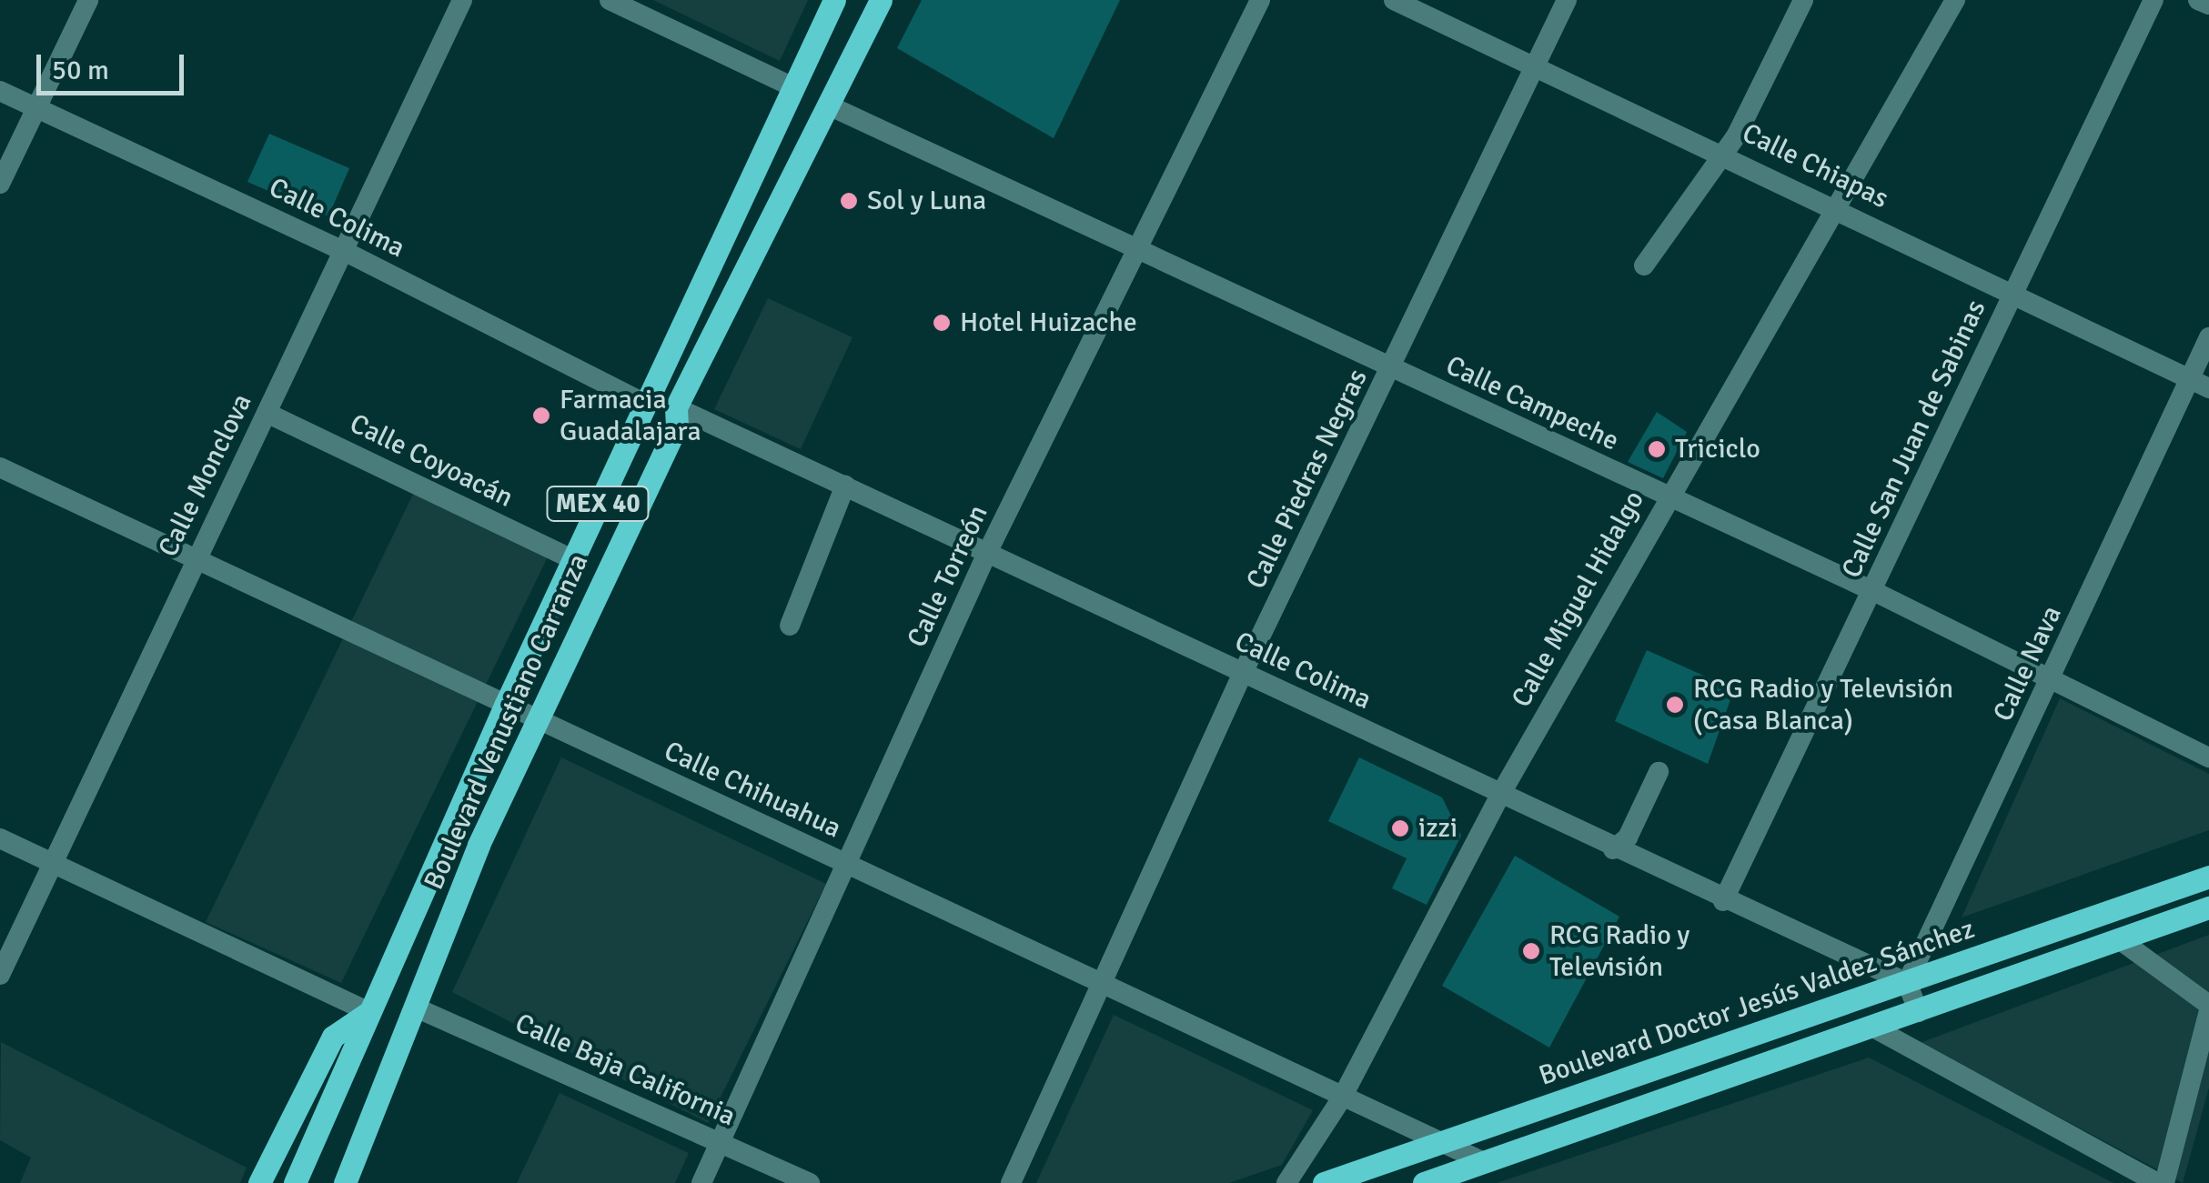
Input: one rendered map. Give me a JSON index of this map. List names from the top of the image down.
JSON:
{
  "streets": {
    "main road": ["MEX 40", "Boulevard Venustiano Carranza", "Boulevard Doctor Jesús Valdez Sánchez"],
    "street": [
      "Calle Chiapas",
      "Calle Colima",
      "Calle Campeche",
      "Calle San Juan de Sabinas",
      "Calle Coyoacán",
      "Calle Monclova",
      "Calle Piedras Negras",
      "Calle Torreón",
      "Calle Miguel Hidalgo",
      "Calle Nava",
      "Calle Chihuahua",
      "Calle Baja California"
    ]
  },
  "crossings": [
    ["Calle Chiapas", "Calle San Juan de Sabinas"],
    ["Calle Chiapas", "Calle Piedras Negras"],
    ["Calle Chiapas", "Calle Miguel Hidalgo"],
    ["Calle Chiapas", "Calle Nava"],
    ["Calle Colima", "Calle San Juan de Sabinas"],
    ["Calle Colima", "Calle Monclova"],
    ["Calle Colima", "Calle Piedras Negras"],
    ["Calle Colima", "Calle Torreón"],
    ["Calle Colima", "Calle Miguel Hidalgo"],
    ["Calle Colima", "Calle Nava"],
    ["Calle Colima", "Boulevard Venustiano Carranza"],
    ["Calle Colima", "Boulevard Doctor Jesús Valdez Sánchez"],
    ["Calle Campeche", "Calle San Juan de Sabinas"],
    ["Calle Campeche", "Calle Piedras Negras"],
    ["Calle Campeche", "Calle Torreón"],
    ["Calle Campeche", "Calle Miguel Hidalgo"],
    ["Calle Campeche", "Calle Nava"],
    ["Calle Campeche", "Boulevard Venustiano Carranza"],
    ["Calle Coyoacán", "Calle Monclova"],
    ["Calle Coyoacán", "Boulevard Venustiano Carranza"],
    ["Calle Monclova", "Calle Chihuahua"],
    ["Calle Piedras Negras", "Calle Chihuahua"],
    ["Calle Torreón", "Calle Chihuahua"],
    ["Calle Torreón", "Calle Baja California"],
    ["Calle Miguel Hidalgo", "Calle Chihuahua"],
    ["Calle Nava", "Boulevard Doctor Jesús Valdez Sánchez"],
    ["Boulevard Venustiano Carranza", "Calle Chihuahua"],
    ["Boulevard Venustiano Carranza", "Calle Baja California"],
    ["Calle Chihuahua", "Boulevard Doctor Jesús Valdez Sánchez"]
  ],
  "places": [
    "Sol y Luna",
    "Hotel Huizache",
    "Farmacia Guadalajara",
    "Triciclo",
    "RCG Radio y Televisión (Casa Blanca)",
    "izzi",
    "RCG Radio y Televisión"
  ],
  "scale_bar": "50 m"
}
